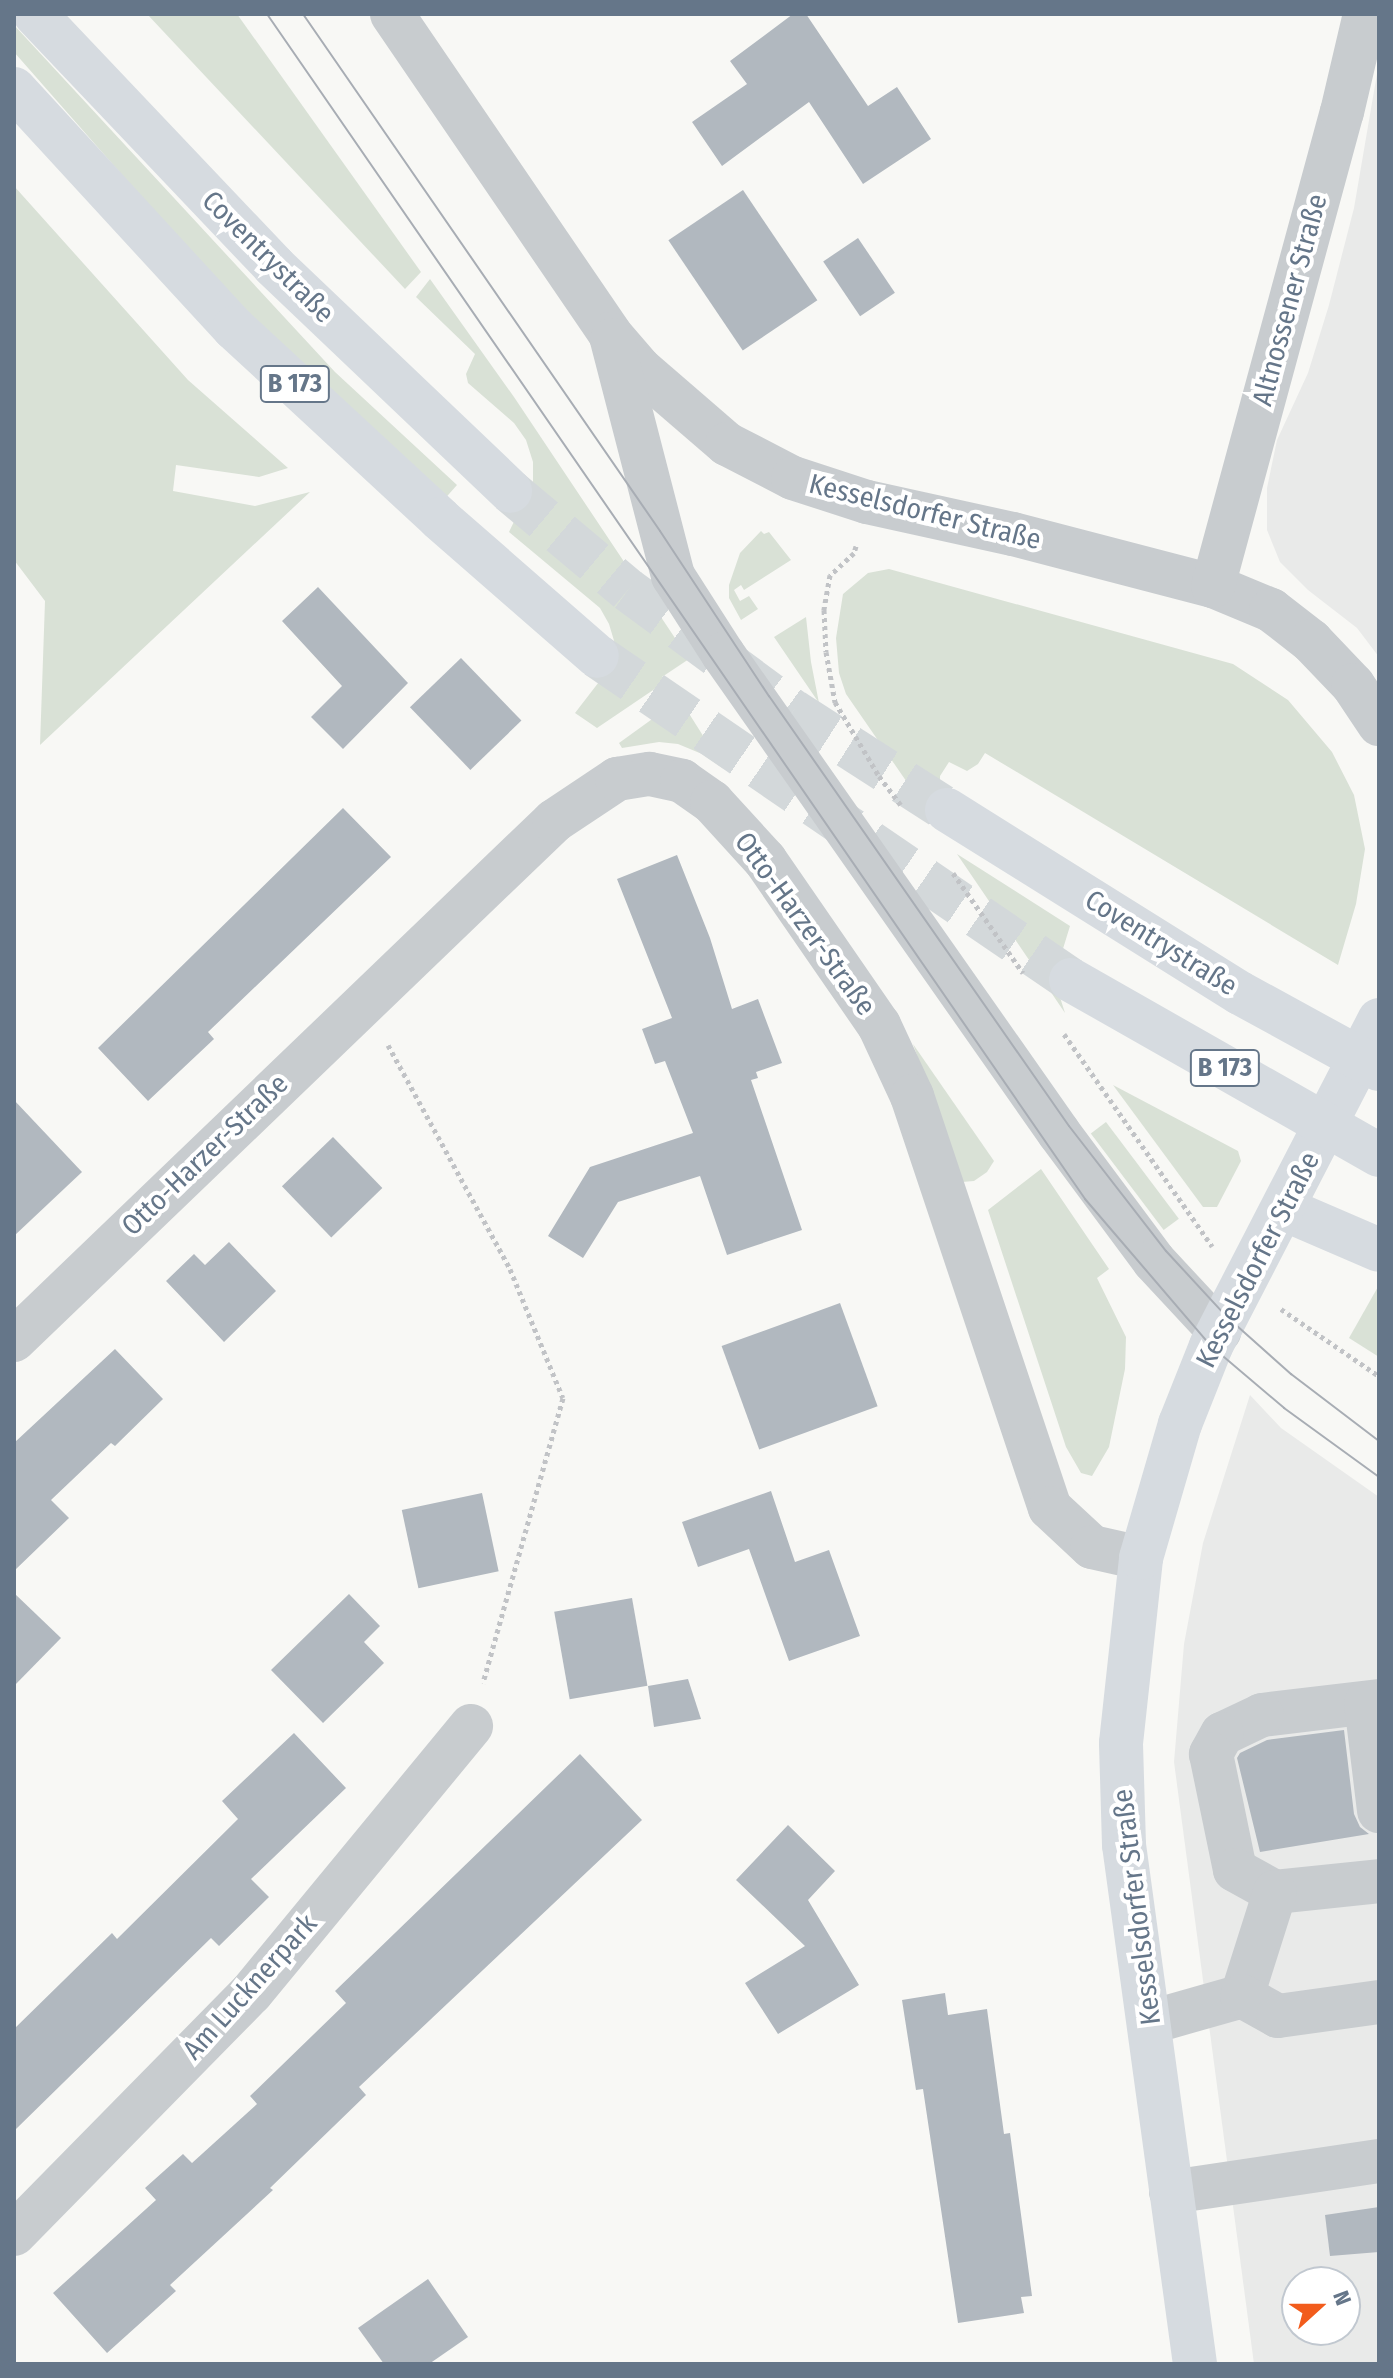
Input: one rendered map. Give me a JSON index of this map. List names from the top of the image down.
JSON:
{
  "streets": {
    "main road": ["Coventrystraße", "B 173", "Kesselsdorfer Straße"],
    "street": ["Altnossener Straße", "Otto-Harzer-Straße", "Am Lucknerpark"]
  },
  "crossings": [
    ["Altnossener Straße", "Kesselsdorfer Straße"],
    ["Kesselsdorfer Straße", "Otto-Harzer-Straße"]
  ],
  "north": "right"
}
